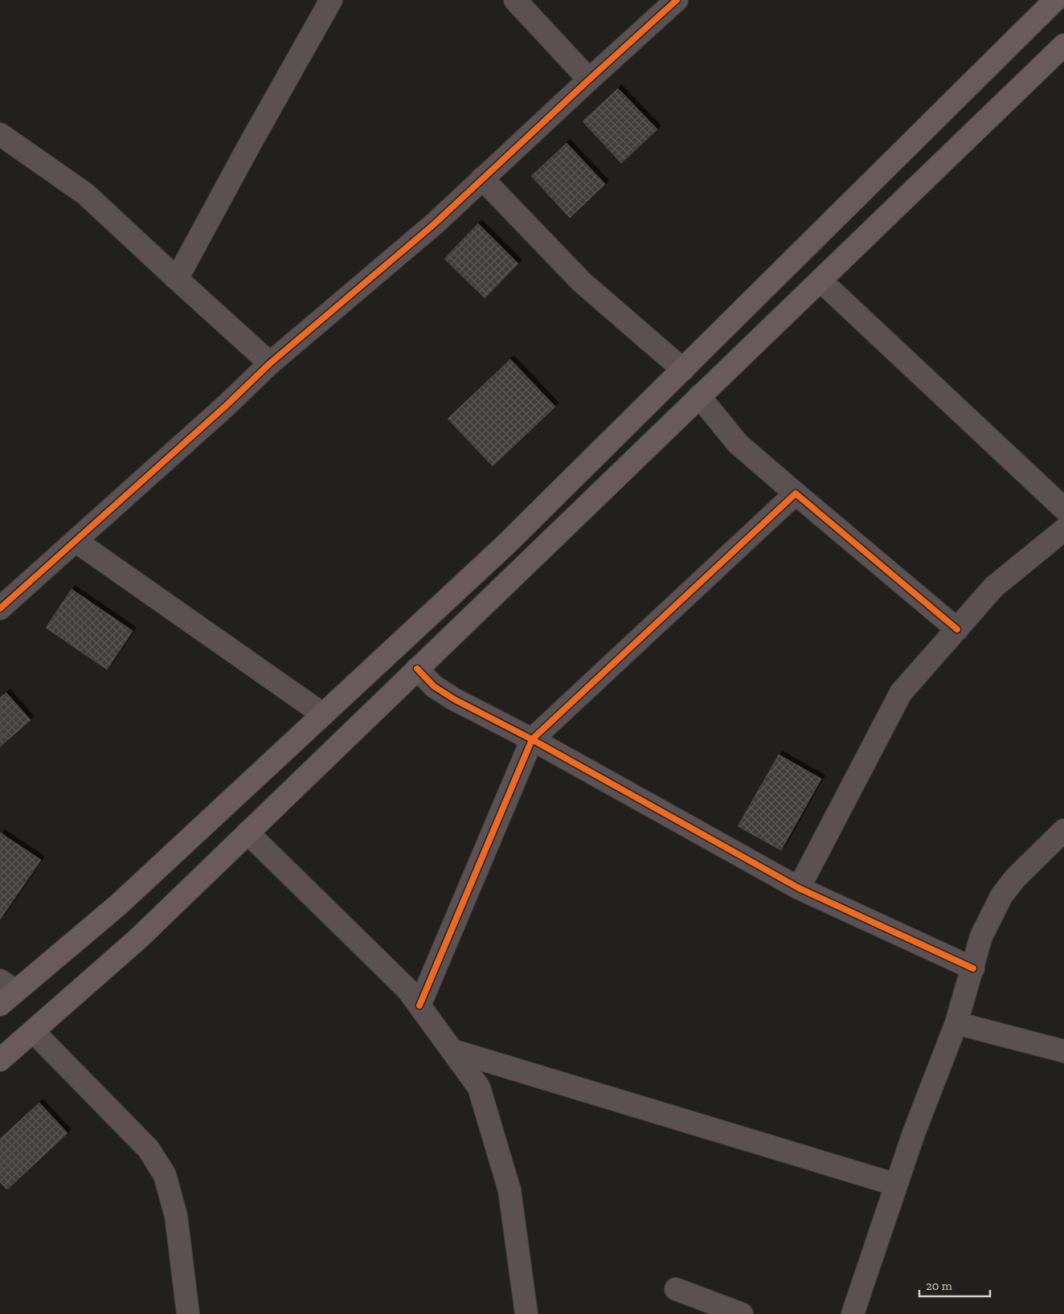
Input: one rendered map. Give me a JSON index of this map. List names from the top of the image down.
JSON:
{
  "scale_bar": "20 m"
}
